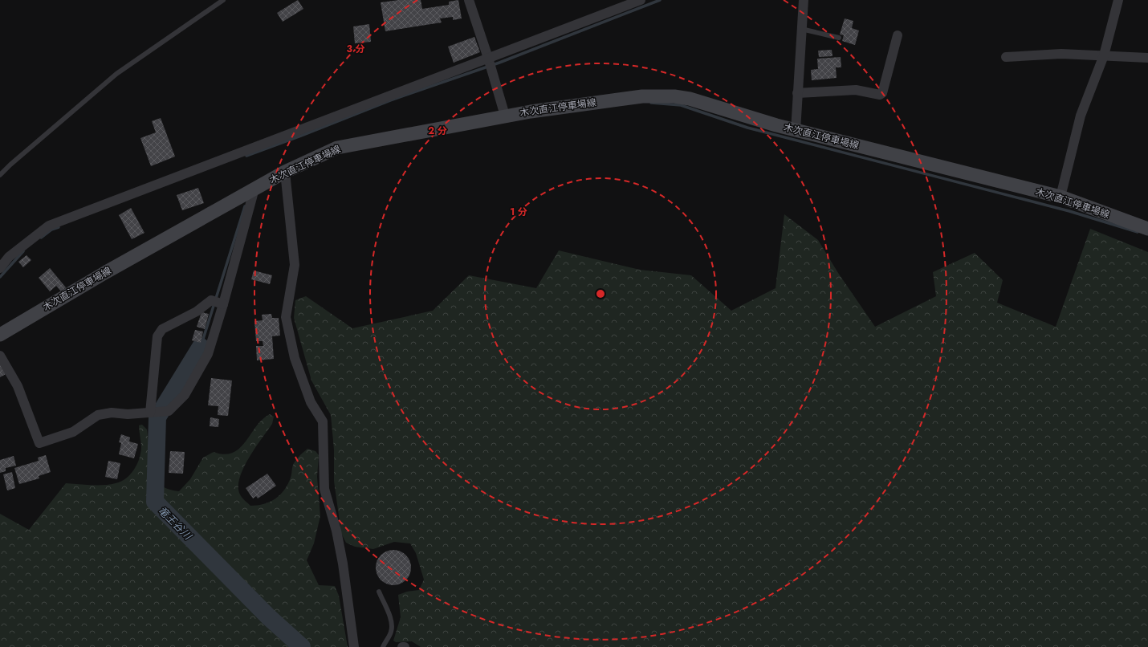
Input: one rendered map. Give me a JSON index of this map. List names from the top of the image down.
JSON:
{
  "streets": {
    "main road": ["木次直江停車場線"]
  },
  "water": ["竜王谷川"],
  "rings": ["3 分", "2 分", "1 分"]
}
